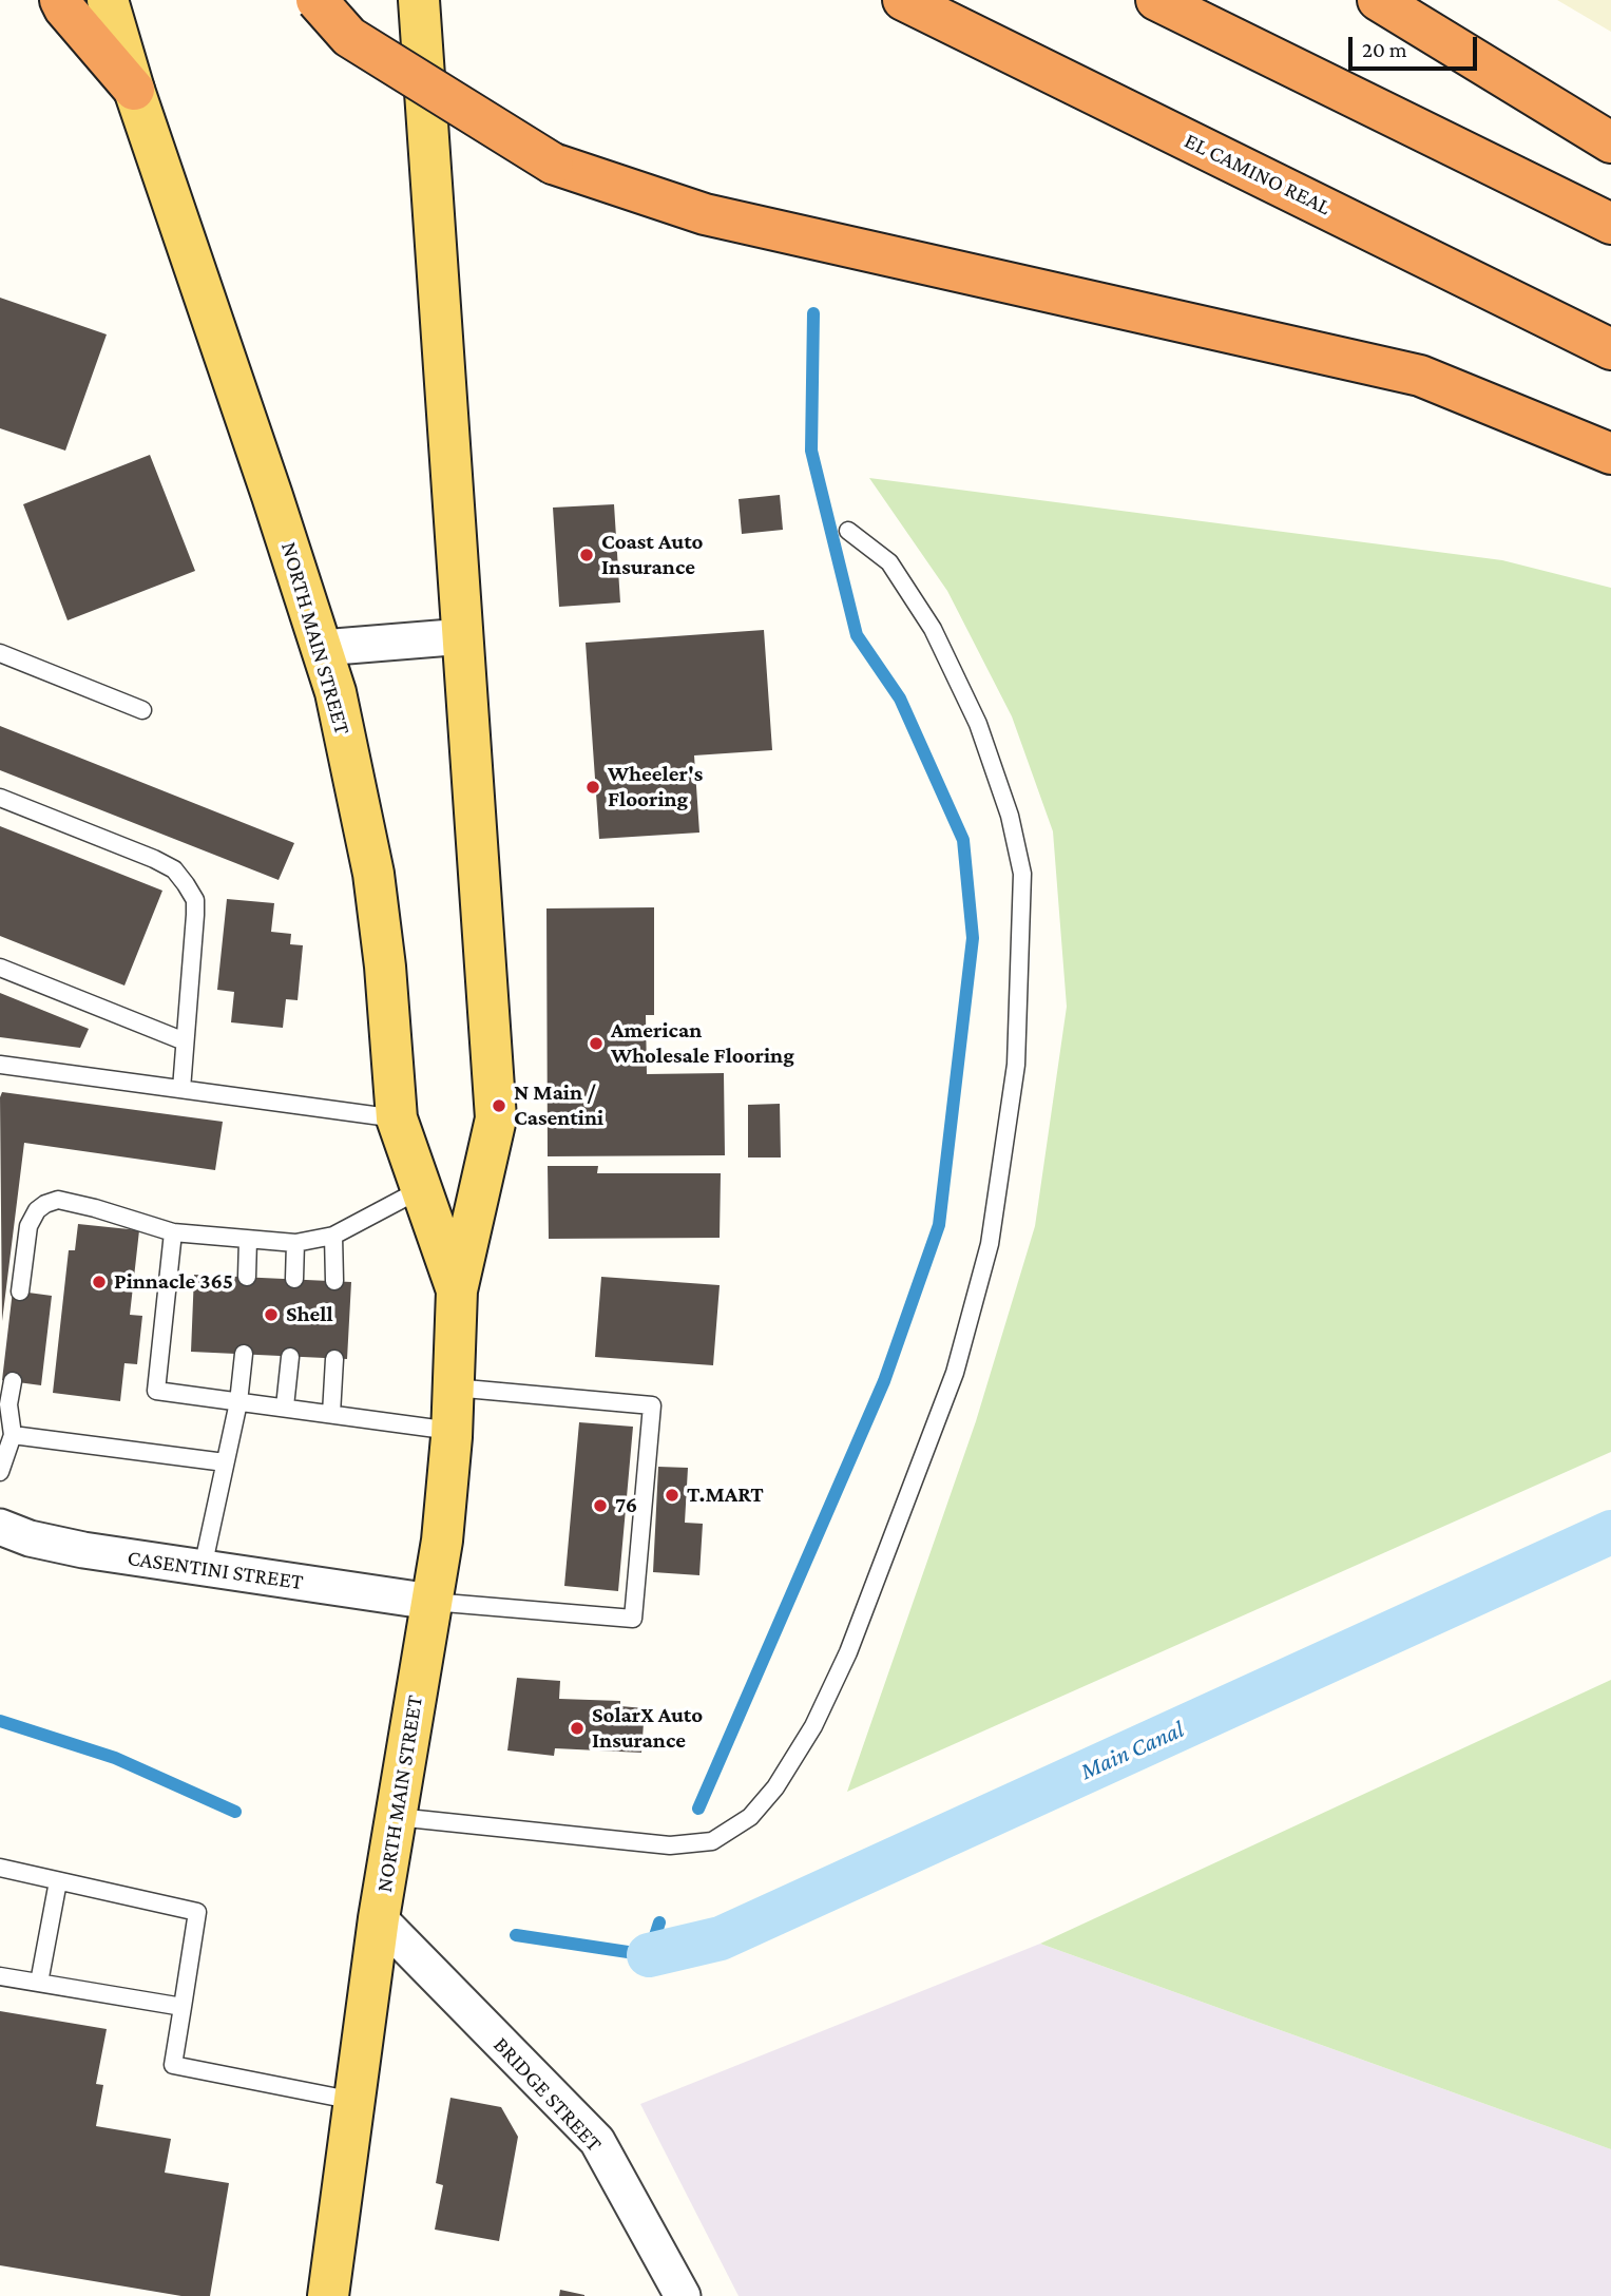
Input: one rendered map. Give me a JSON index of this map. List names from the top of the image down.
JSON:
{
  "streets": {
    "highway": ["EL CAMINO REAL"],
    "main road": ["NORTH MAIN STREET"],
    "street": ["CASENTINI STREET", "BRIDGE STREET"]
  },
  "crossings": [
    ["NORTH MAIN STREET", "CASENTINI STREET"],
    ["NORTH MAIN STREET", "BRIDGE STREET"]
  ],
  "water": ["Main Canal"],
  "places": [
    "Coast Auto Insurance",
    "Wheeler's Flooring",
    "American Wholesale Flooring",
    "N Main / Casentini",
    "Pinnacle 365",
    "Shell",
    "T.MART",
    "76",
    "SolarX Auto Insurance"
  ],
  "scale_bar": "20 m"
}
